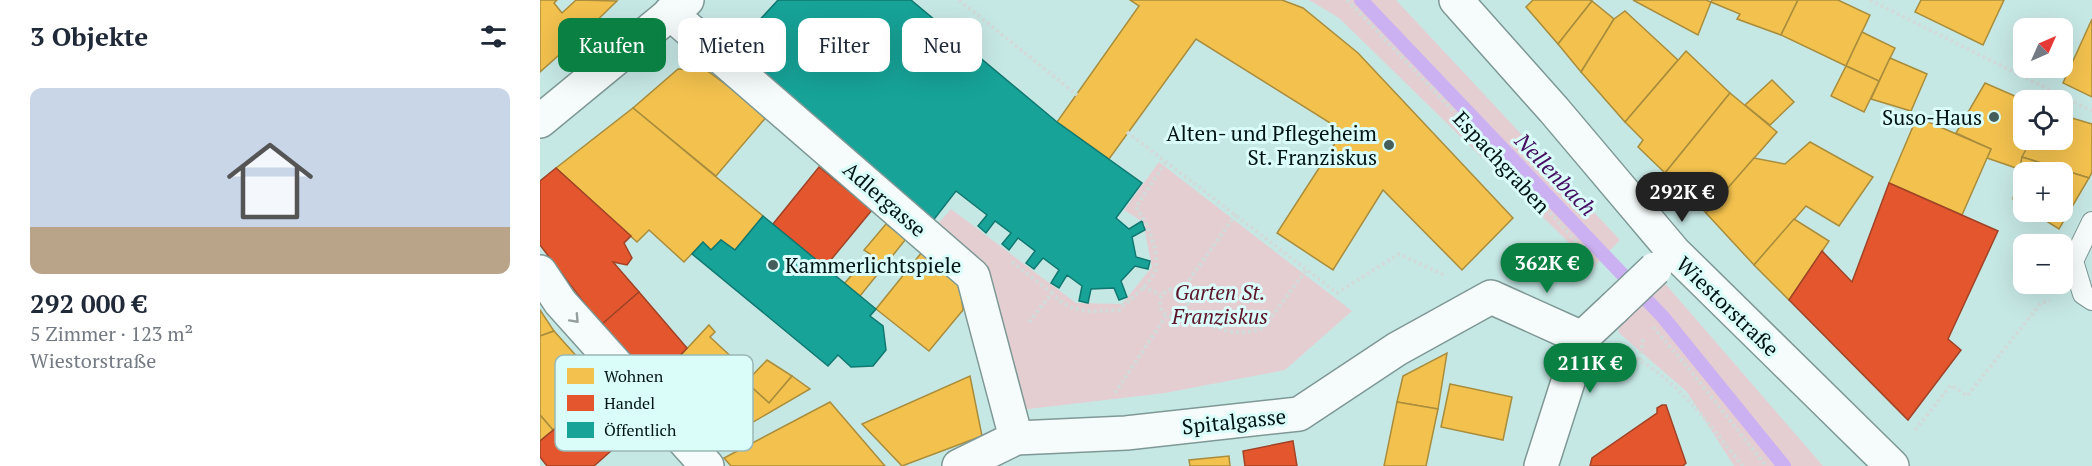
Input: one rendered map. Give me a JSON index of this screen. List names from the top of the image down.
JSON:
{
  "streets": {
    "street": ["Adlergasse", "Wiestorstraße", "Spitalgasse"],
    "path": ["Espachgraben"]
  },
  "crossings": [
    ["Adlergasse", "Spitalgasse"]
  ],
  "water": ["Nellenbach"],
  "parks": ["Garten St. Franziskus"],
  "places": ["Suso-Haus", "Alten- und Pflegeheim St. Franziskus", "Kammerlichtspiele"],
  "legend": ["Wohnen", "Handel", "Öffentlich"],
  "north": "top right",
  "page": {
    "heading": "3 Objekte",
    "map_buttons": ["+", "−"],
    "chip": [
      "Kaufen",
      "Mieten",
      "Filter",
      "Neu"
    ],
    "list": [
      {
        "name": "292 000 €",
        "note": "5 Zimmer · 123 m² · Wiestorstraße"
      }
    ],
    "price": ["292K €", "362K €", "211K €"]
  }
}
